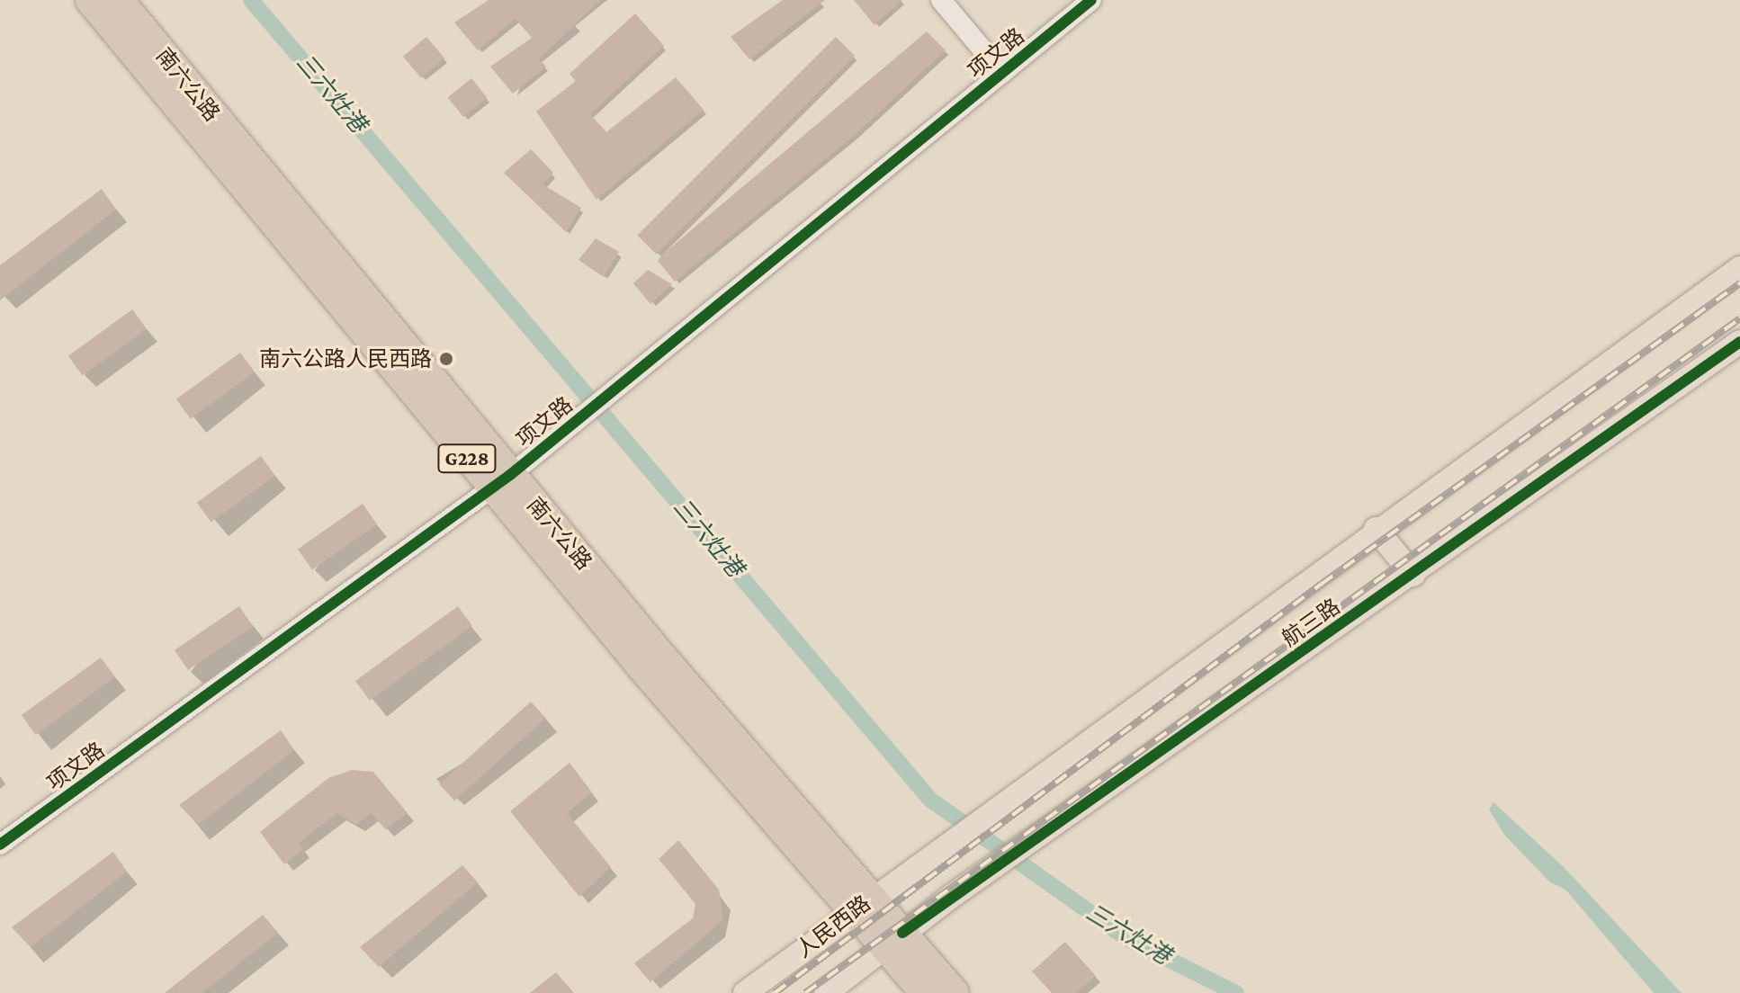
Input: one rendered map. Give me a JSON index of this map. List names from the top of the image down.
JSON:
{
  "streets": {
    "highway": ["南六公路", "G228"],
    "main road": ["航三路", "人民西路"],
    "street": ["项文路"]
  },
  "crossings": [
    ["项文路", "南六公路"],
    ["南六公路", "航三路"],
    ["南六公路", "人民西路"]
  ],
  "water": ["三六灶港"],
  "places": ["南六公路人民西路"]
}
